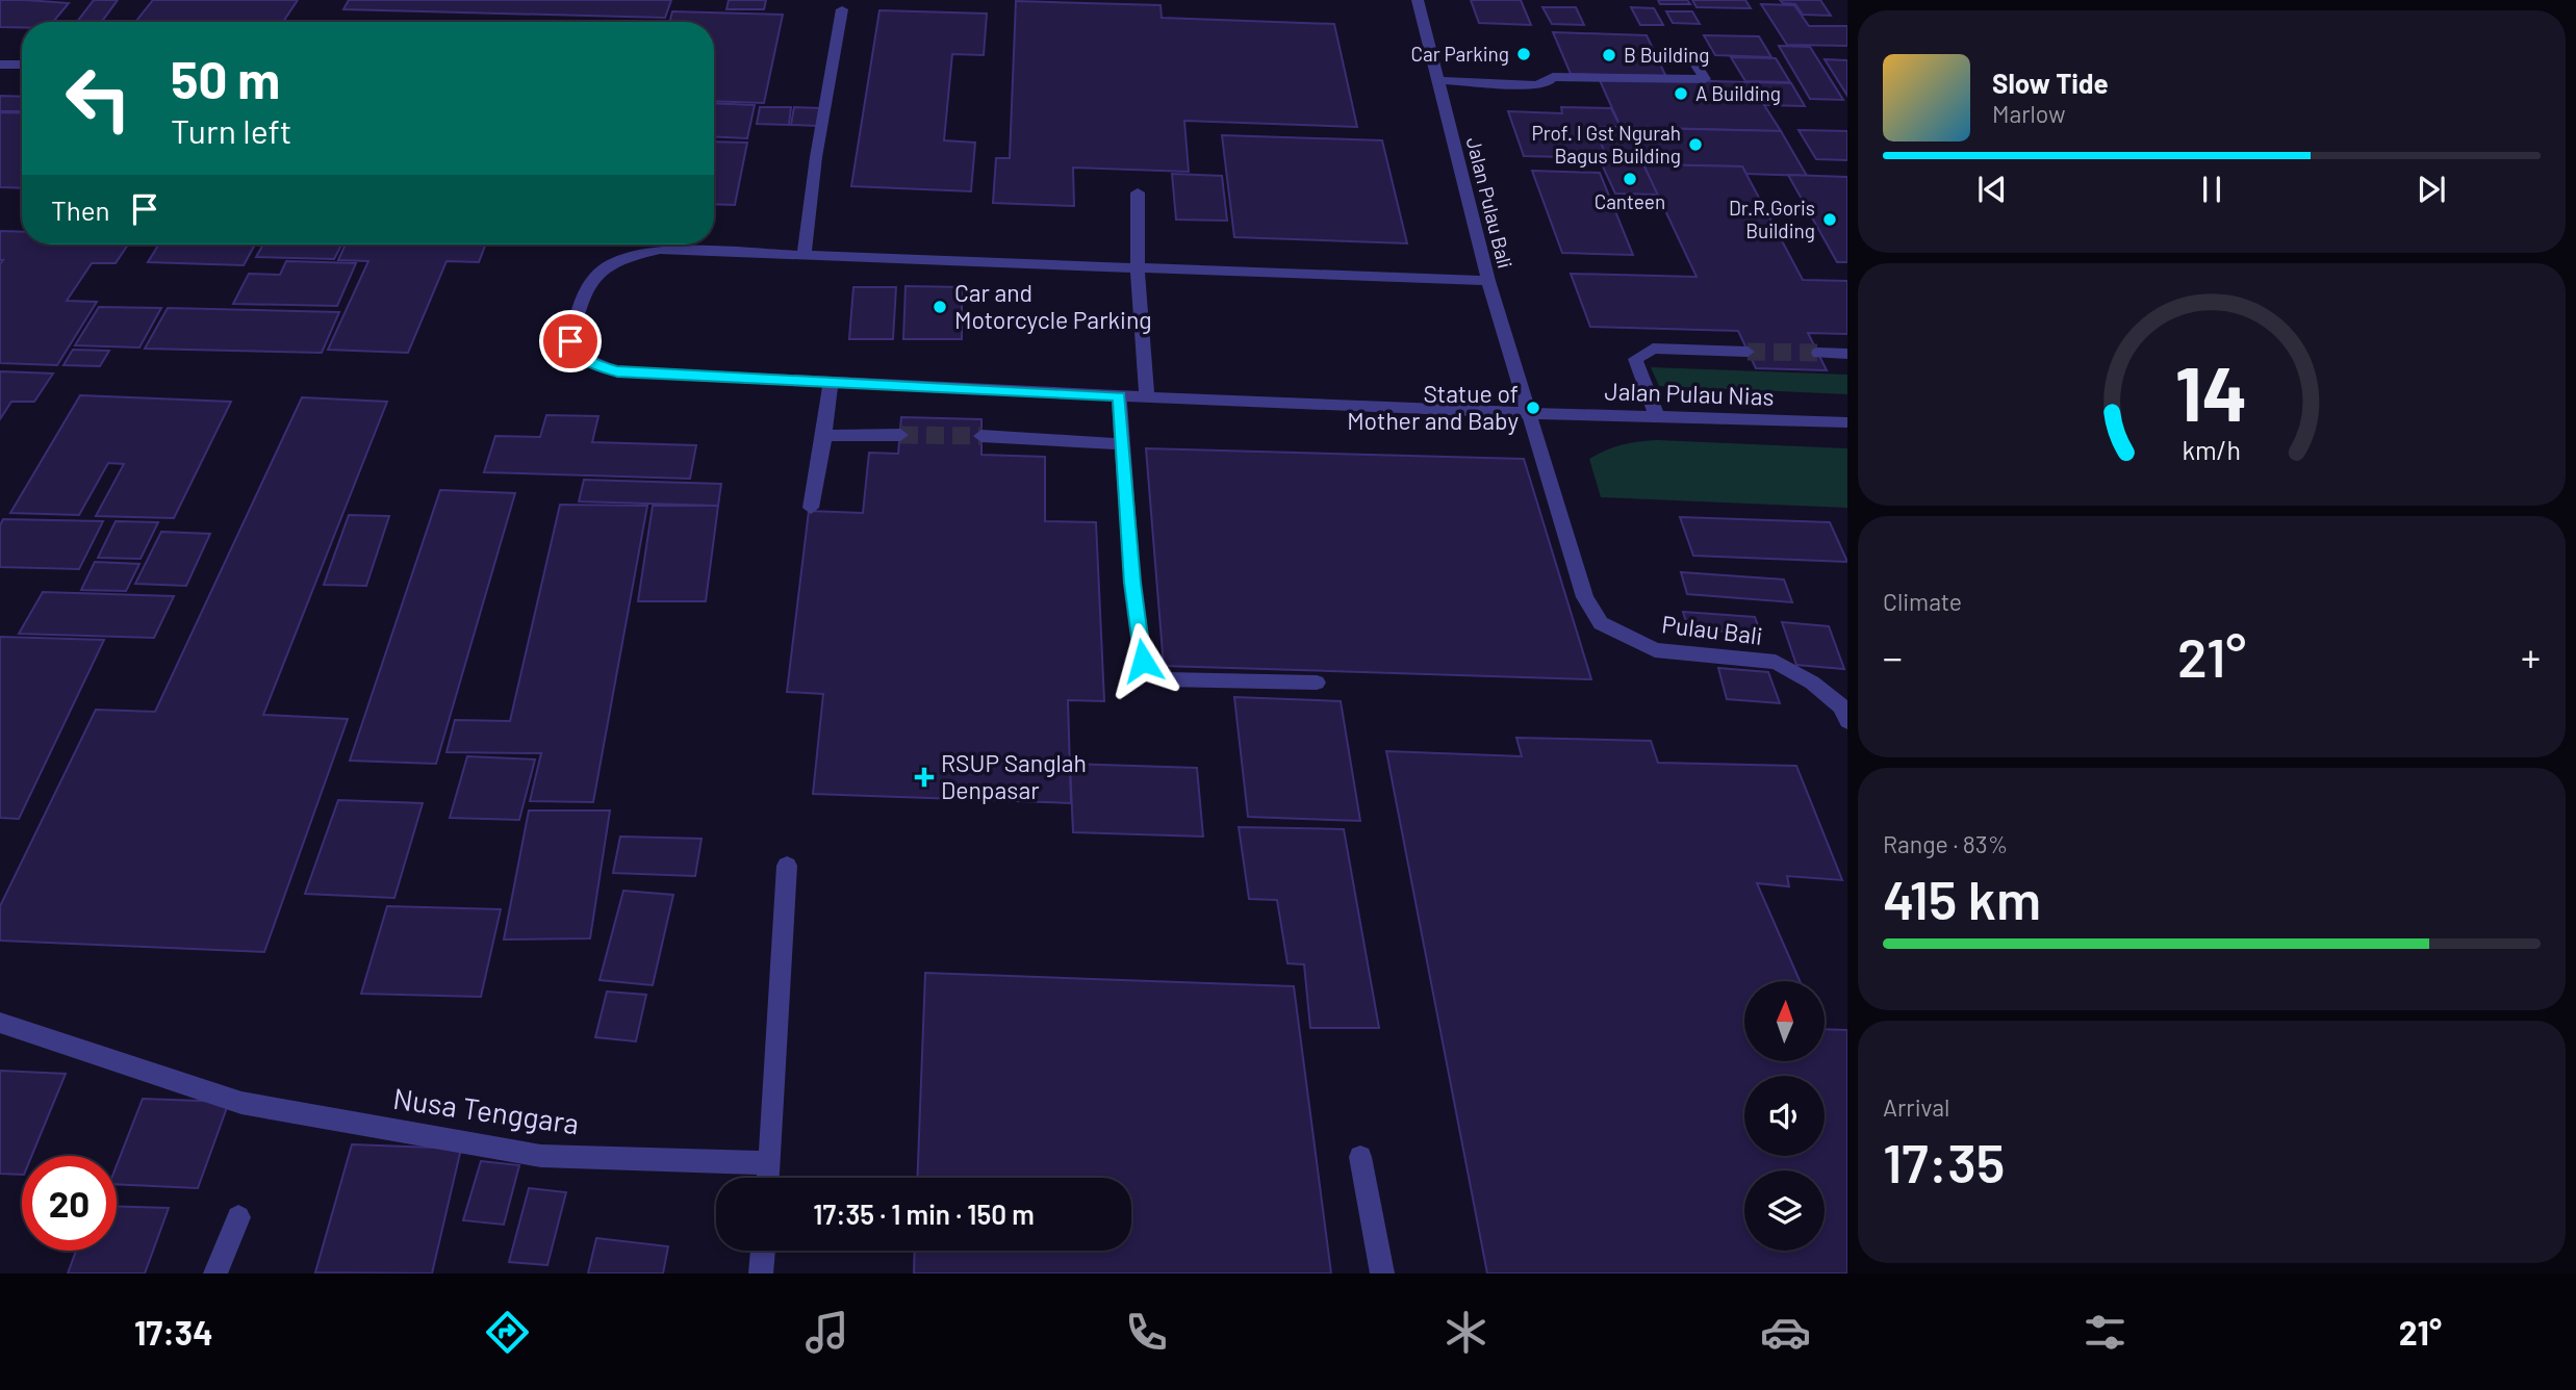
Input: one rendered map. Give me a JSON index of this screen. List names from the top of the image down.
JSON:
{
  "streets": {
    "street": [
      "Jalan Pulau Bali",
      "Jalan Pulau Nias",
      "Pulau Bali",
      "Nusa Tenggara"
    ]
  },
  "crossings": [
    ["Jalan Pulau Bali", "Jalan Pulau Nias"],
    ["Jalan Pulau Bali", "Pulau Bali"],
    ["Jalan Pulau Nias", "Pulau Bali"]
  ],
  "places": {
    "other": [
      "Car Parking",
      "B Building",
      "A Building",
      "Prof. I Gst Ngurah Bagus Building",
      "Canteen",
      "Dr.R.Goris Building",
      "Car and Motorcycle Parking",
      "Statue of Mother and Baby"
    ],
    "health": ["RSUP Sanglah Denpasar"]
  },
  "north": "top",
  "page": {
    "turn": ["50 m", "Turn left"],
    "song": ["Slow Tide", "Marlow"],
    "then": "Then",
    "tile": [
      "Climate",
      ["Range · 83%", "415 km"],
      ["Arrival", "17:35"]
    ],
    "heat": ["−", "21°", "+"],
    "limit": "20",
    "trip": "17:35 · 1 min · 150 m",
    "tabs": ["17:34", "21°"],
    "gauge": ["14", "km/h"]
  }
}
